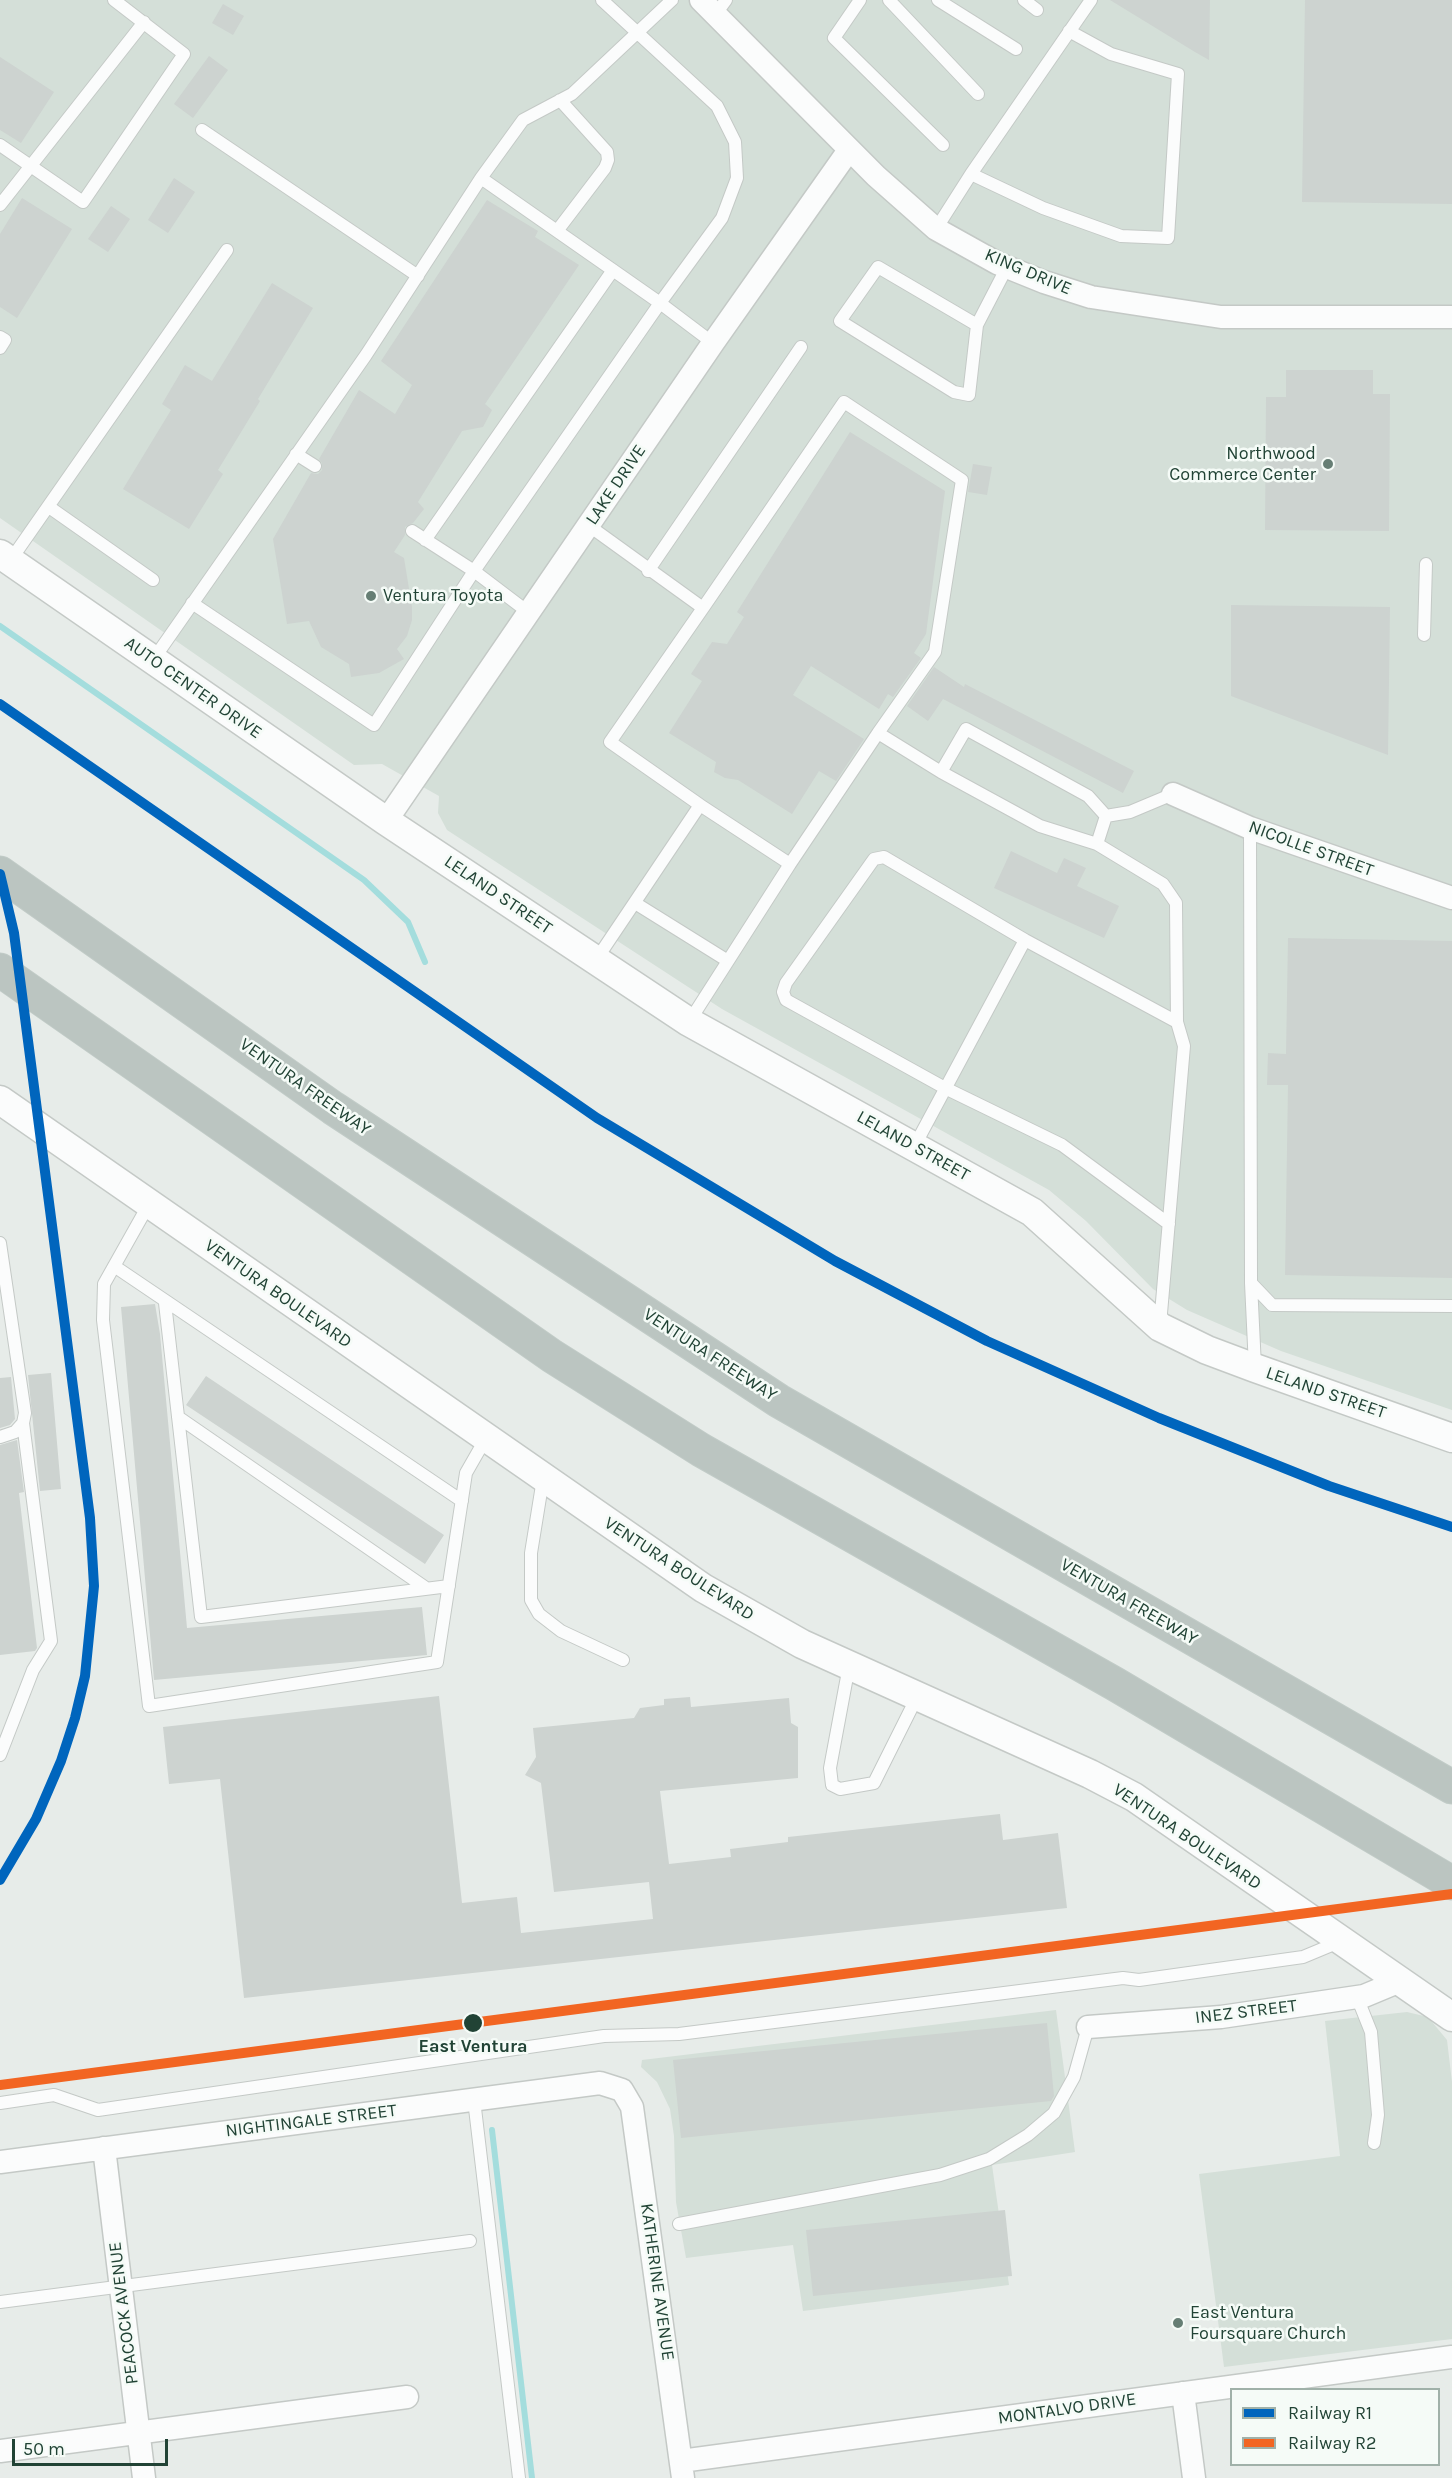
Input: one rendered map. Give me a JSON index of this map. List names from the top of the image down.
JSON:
{
  "streets": {
    "highway": ["VENTURA FREEWAY"],
    "street": [
      "KING DRIVE",
      "LAKE DRIVE",
      "AUTO CENTER DRIVE",
      "NICOLLE STREET",
      "LELAND STREET",
      "VENTURA BOULEVARD",
      "INEZ STREET",
      "NIGHTINGALE STREET",
      "KATHERINE AVENUE",
      "PEACOCK AVENUE",
      "MONTALVO DRIVE"
    ]
  },
  "crossings": [
    ["KING DRIVE", "LAKE DRIVE"],
    ["LAKE DRIVE", "AUTO CENTER DRIVE"],
    ["LAKE DRIVE", "LELAND STREET"],
    ["AUTO CENTER DRIVE", "LELAND STREET"],
    ["VENTURA BOULEVARD", "INEZ STREET"],
    ["NIGHTINGALE STREET", "KATHERINE AVENUE"],
    ["NIGHTINGALE STREET", "PEACOCK AVENUE"],
    ["KATHERINE AVENUE", "MONTALVO DRIVE"]
  ],
  "places": [
    "Northwood Commerce Center",
    "Ventura Toyota",
    "East Ventura",
    "East Ventura Foursquare Church"
  ],
  "lines": ["rail line R1", "rail line R2"],
  "legend": ["Railway R1", "Railway R2"],
  "scale_bar": "50 m"
}
